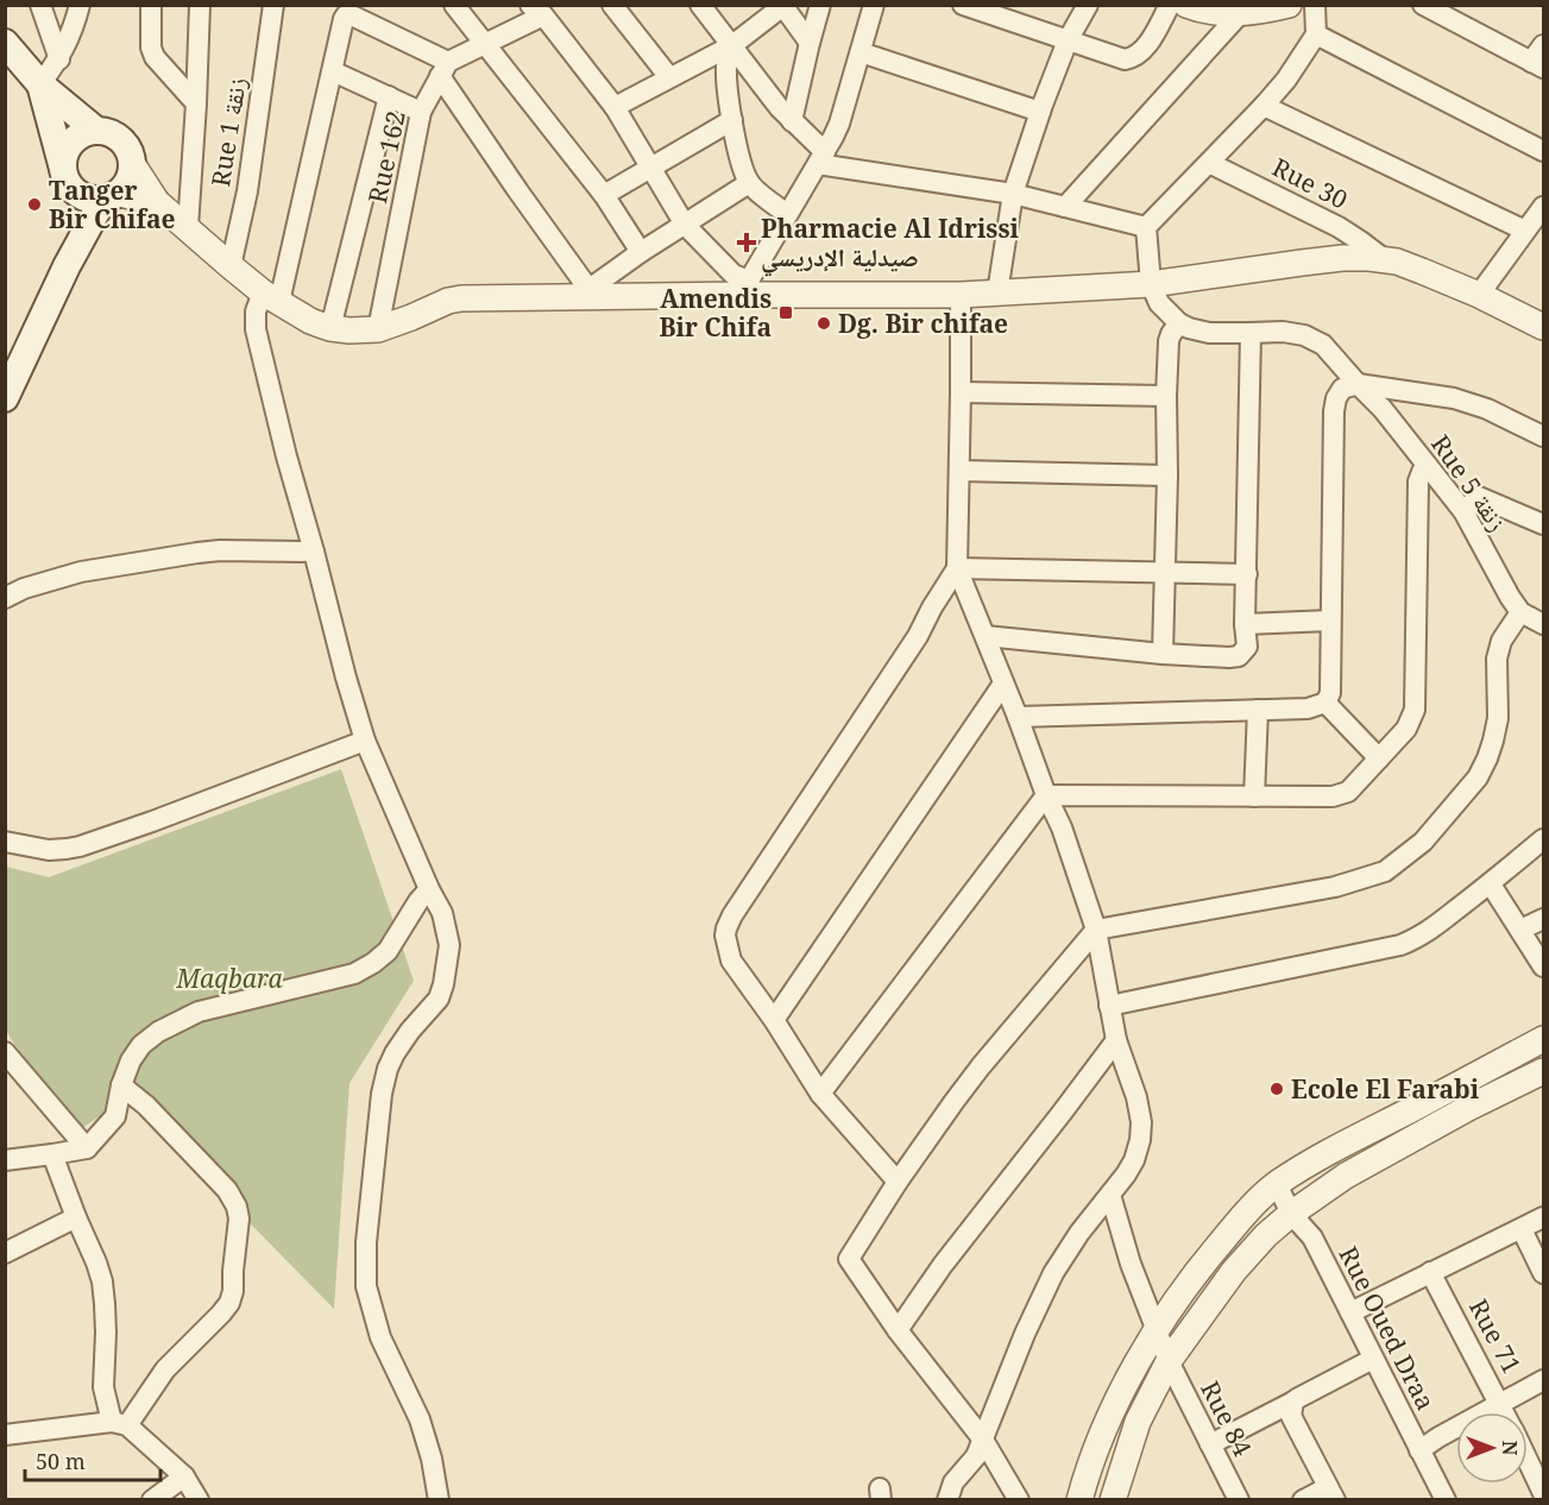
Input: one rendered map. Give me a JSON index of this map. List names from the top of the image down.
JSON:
{
  "streets": {
    "street": [
      "Rue 1 زنقة",
      "Rue 162",
      "Rue 30",
      "Rue 5 زنقة",
      "Rue Oued Draa",
      "Rue 71",
      "Rue 84"
    ]
  },
  "parks": ["Maqbara"],
  "places": {
    "other": ["Tanger Bir Chifae", "Dg. Bir chifae", "Ecole El Farabi"],
    "health": ["Pharmacie Al Idrissi صيدلية الإدريسي"],
    "transit": ["Amendis Bir Chifa"]
  },
  "scale_bar": "50 m",
  "north": "right"
}
